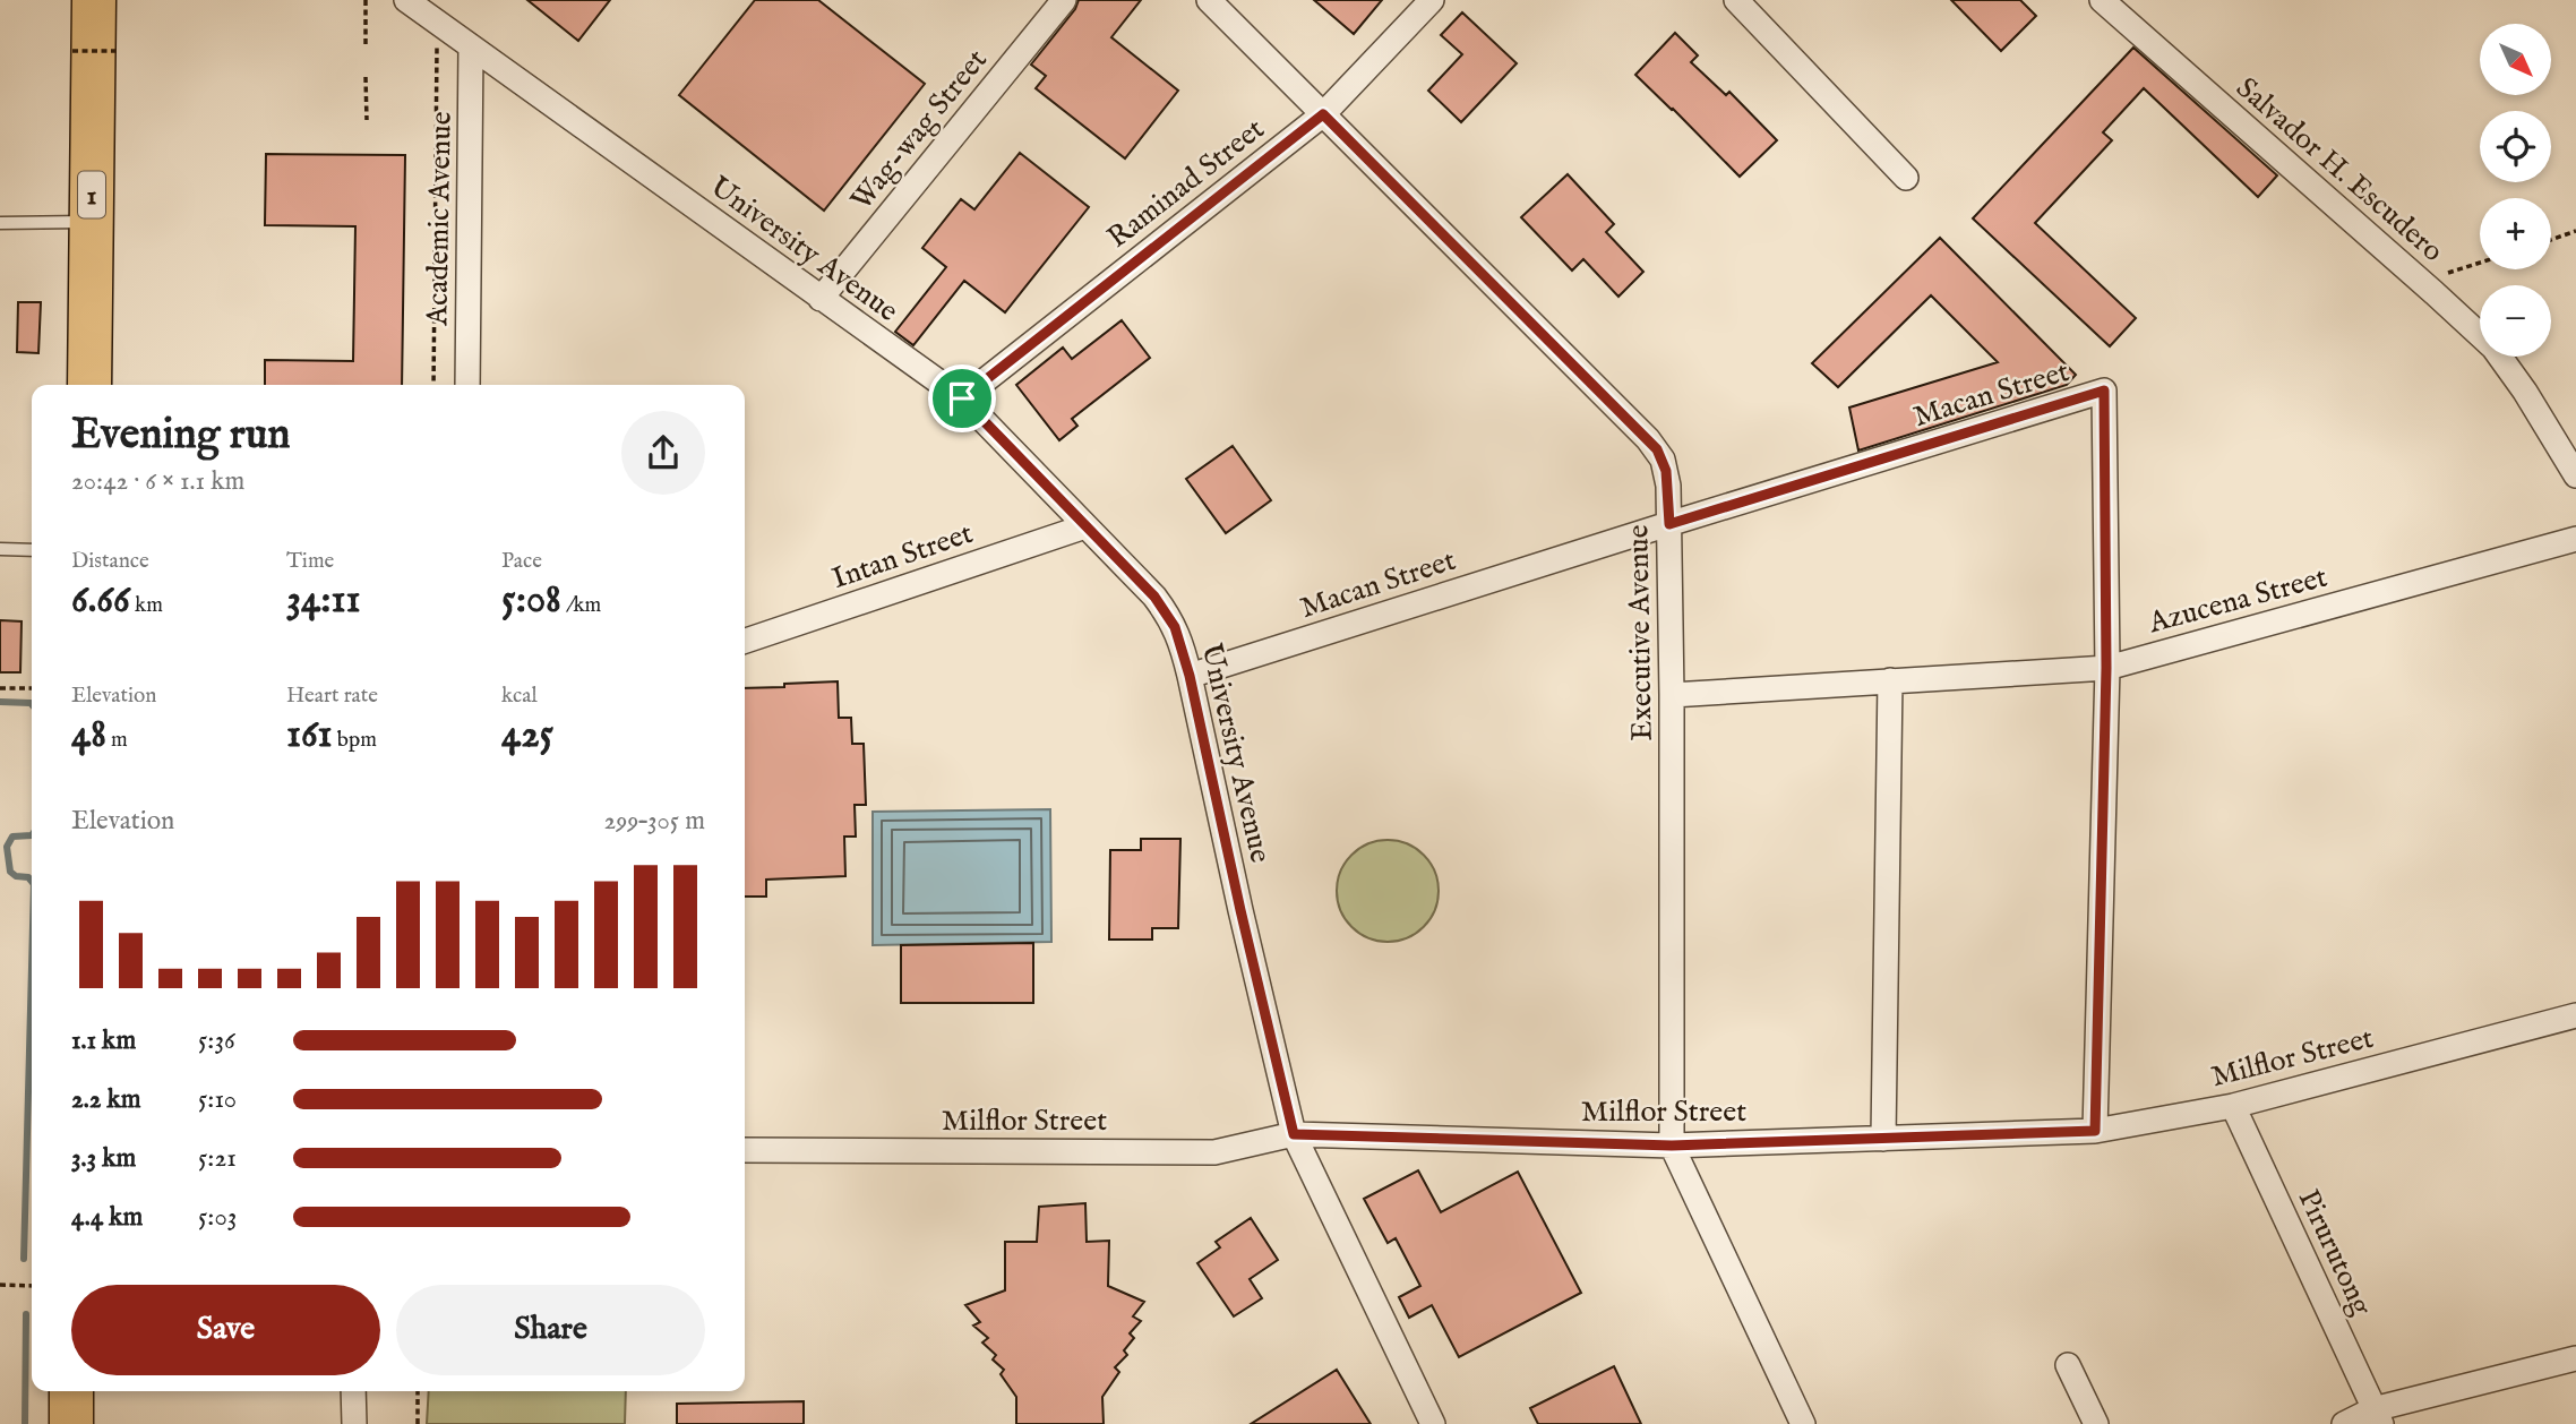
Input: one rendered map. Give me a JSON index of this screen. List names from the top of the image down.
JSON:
{
  "streets": {
    "highway": ["1"],
    "street": [
      "Wag-wag Street",
      "Salvador H. Escudero",
      "Raminad Street",
      "Academic Avenue",
      "University Avenue",
      "Macan Street",
      "Intan Street",
      "Azucena Street",
      "Executive Avenue",
      "Milflor Street",
      "Pirurutong"
    ]
  },
  "crossings": [
    ["Wag-wag Street", "University Avenue"],
    ["Raminad Street", "University Avenue"],
    ["Raminad Street", "Executive Avenue"],
    ["Academic Avenue", "University Avenue"],
    ["University Avenue", "Macan Street"],
    ["University Avenue", "Intan Street"],
    ["University Avenue", "Milflor Street"],
    ["Macan Street", "Azucena Street"],
    ["Macan Street", "Executive Avenue"],
    ["Macan Street", "Milflor Street"],
    ["Azucena Street", "Executive Avenue"],
    ["Executive Avenue", "Milflor Street"],
    ["Milflor Street", "Pirurutong"]
  ],
  "north": "bottom right",
  "page": {
    "map_buttons": ["+", "−"],
    "heading": ["Evening run", "20:42 · 6 × 1.1 km"],
    "stats": [
      ["Distance", "6.66 km"],
      ["Time", "34:11"],
      ["Pace", "5:08 /km"],
      ["Elevation", "48 m"],
      ["Heart rate", "161 bpm"],
      ["kcal", "425"]
    ],
    "chart": ["Elevation", "299–305 m"],
    "list": [
      {
        "name": "1.1 km",
        "note": "5:36"
      },
      {
        "name": "2.2 km",
        "note": "5:10"
      },
      {
        "name": "3.3 km",
        "note": "5:21"
      },
      {
        "name": "4.4 km",
        "note": "5:03"
      }
    ],
    "buttons": ["Save", "Share"]
  }
}
